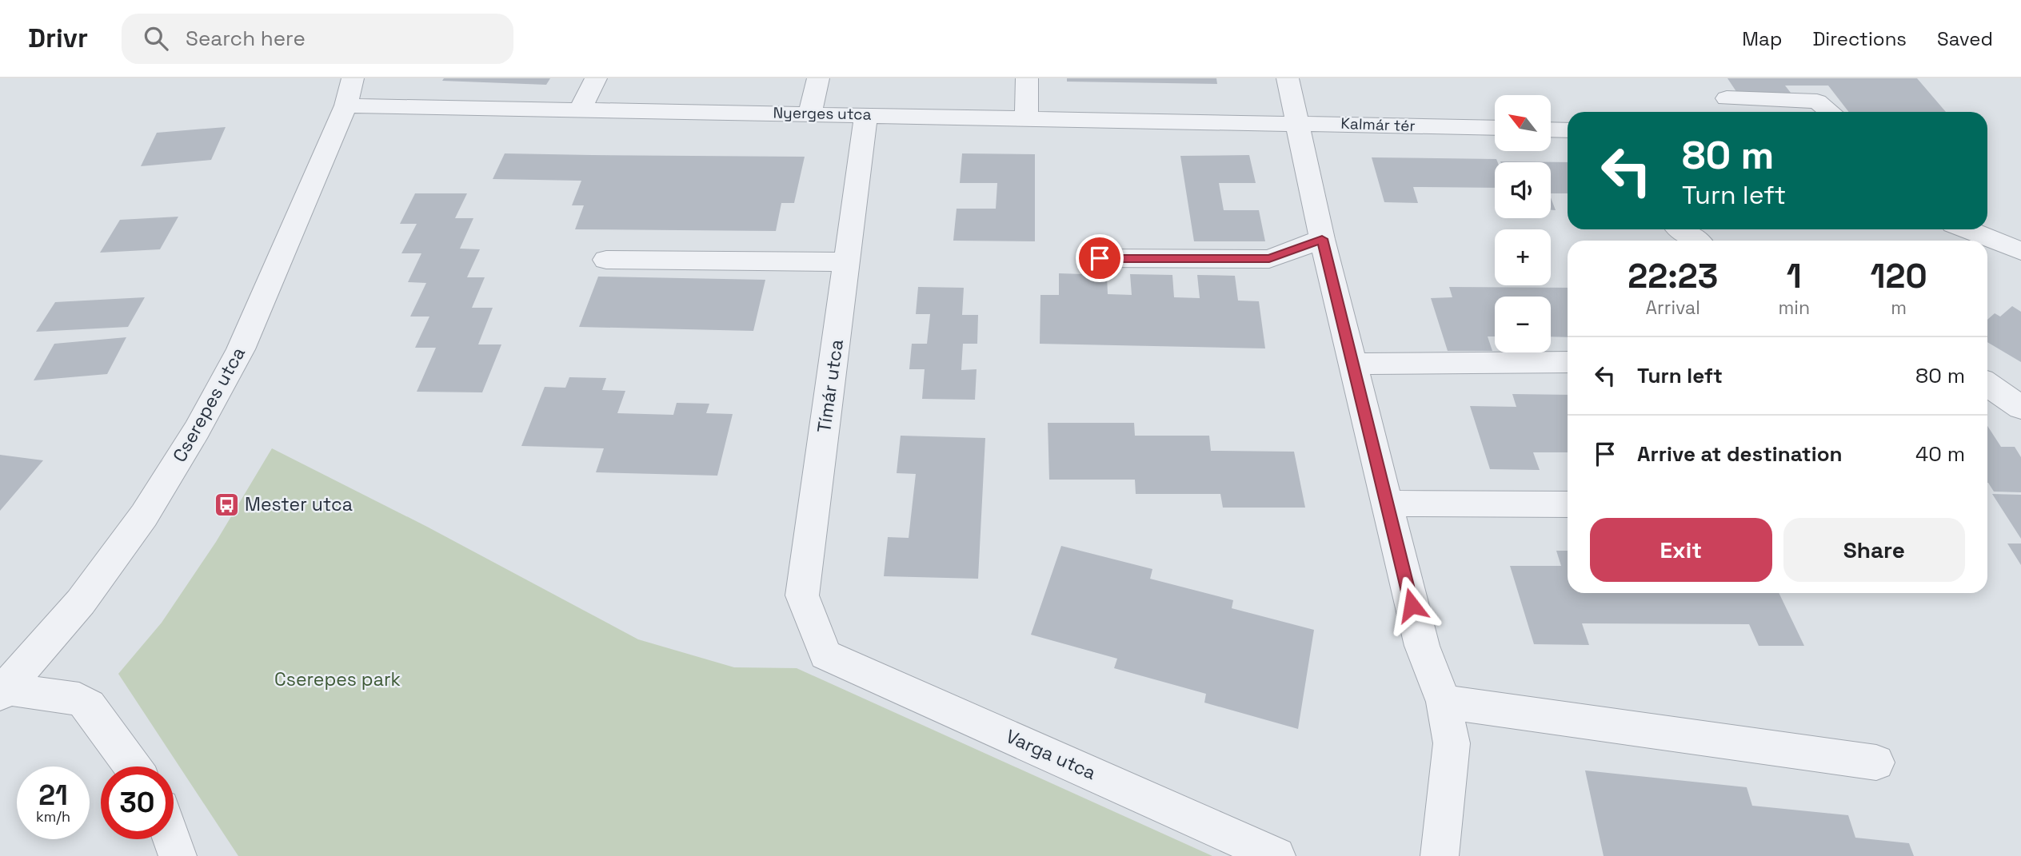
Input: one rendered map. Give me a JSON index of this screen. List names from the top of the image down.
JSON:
{
  "streets": {
    "street": [
      "Nyerges utca",
      "Kalmár tér",
      "Tímár utca",
      "Cserepes utca",
      "Varga utca"
    ]
  },
  "crossings": [
    ["Nyerges utca", "Kalmár tér"],
    ["Nyerges utca", "Tímár utca"],
    ["Nyerges utca", "Cserepes utca"],
    ["Tímár utca", "Varga utca"]
  ],
  "parks": ["Cserepes park"],
  "places": {
    "bus stop": ["Mester utca"]
  },
  "north": "top left",
  "page": {
    "header": "Drivr",
    "search": "Search here",
    "nav": ["Map", "Directions", "Saved"],
    "map_buttons": ["+", "−"],
    "turn": ["80 m", "Turn left"],
    "eta": [
      "22:23",
      "Arrival",
      "1",
      "min",
      "120",
      "m"
    ],
    "list": [
      {
        "name": "Turn left",
        "value": "80 m"
      },
      {
        "name": "Arrive at destination",
        "value": "40 m"
      }
    ],
    "buttons": ["Exit", "Share"],
    "speed": "21 km/h",
    "limit": "30"
  }
}
